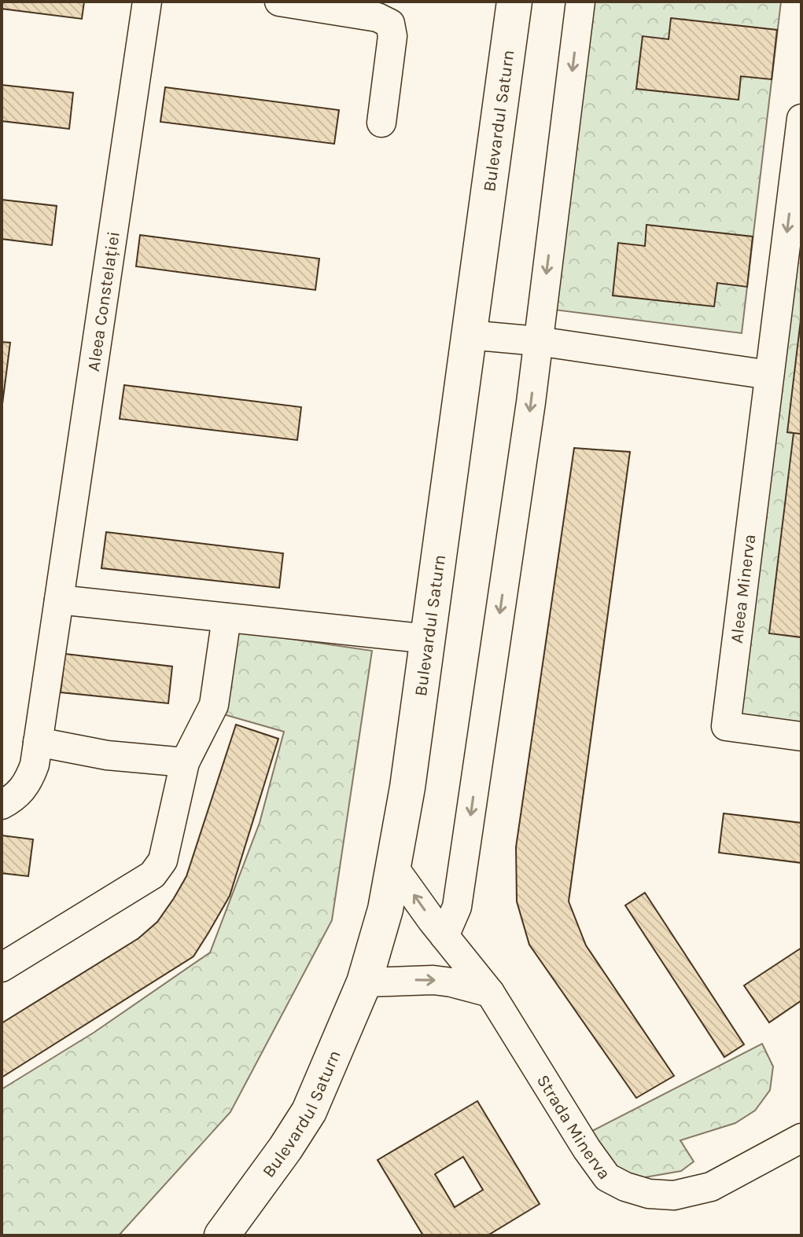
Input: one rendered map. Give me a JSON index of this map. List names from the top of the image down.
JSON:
{
  "streets": {
    "main road": ["Bulevardul Saturn"],
    "street": ["Aleea Constelației", "Aleea Minerva", "Strada Minerva"]
  },
  "crossings": [
    ["Bulevardul Saturn", "Strada Minerva"]
  ]
}
